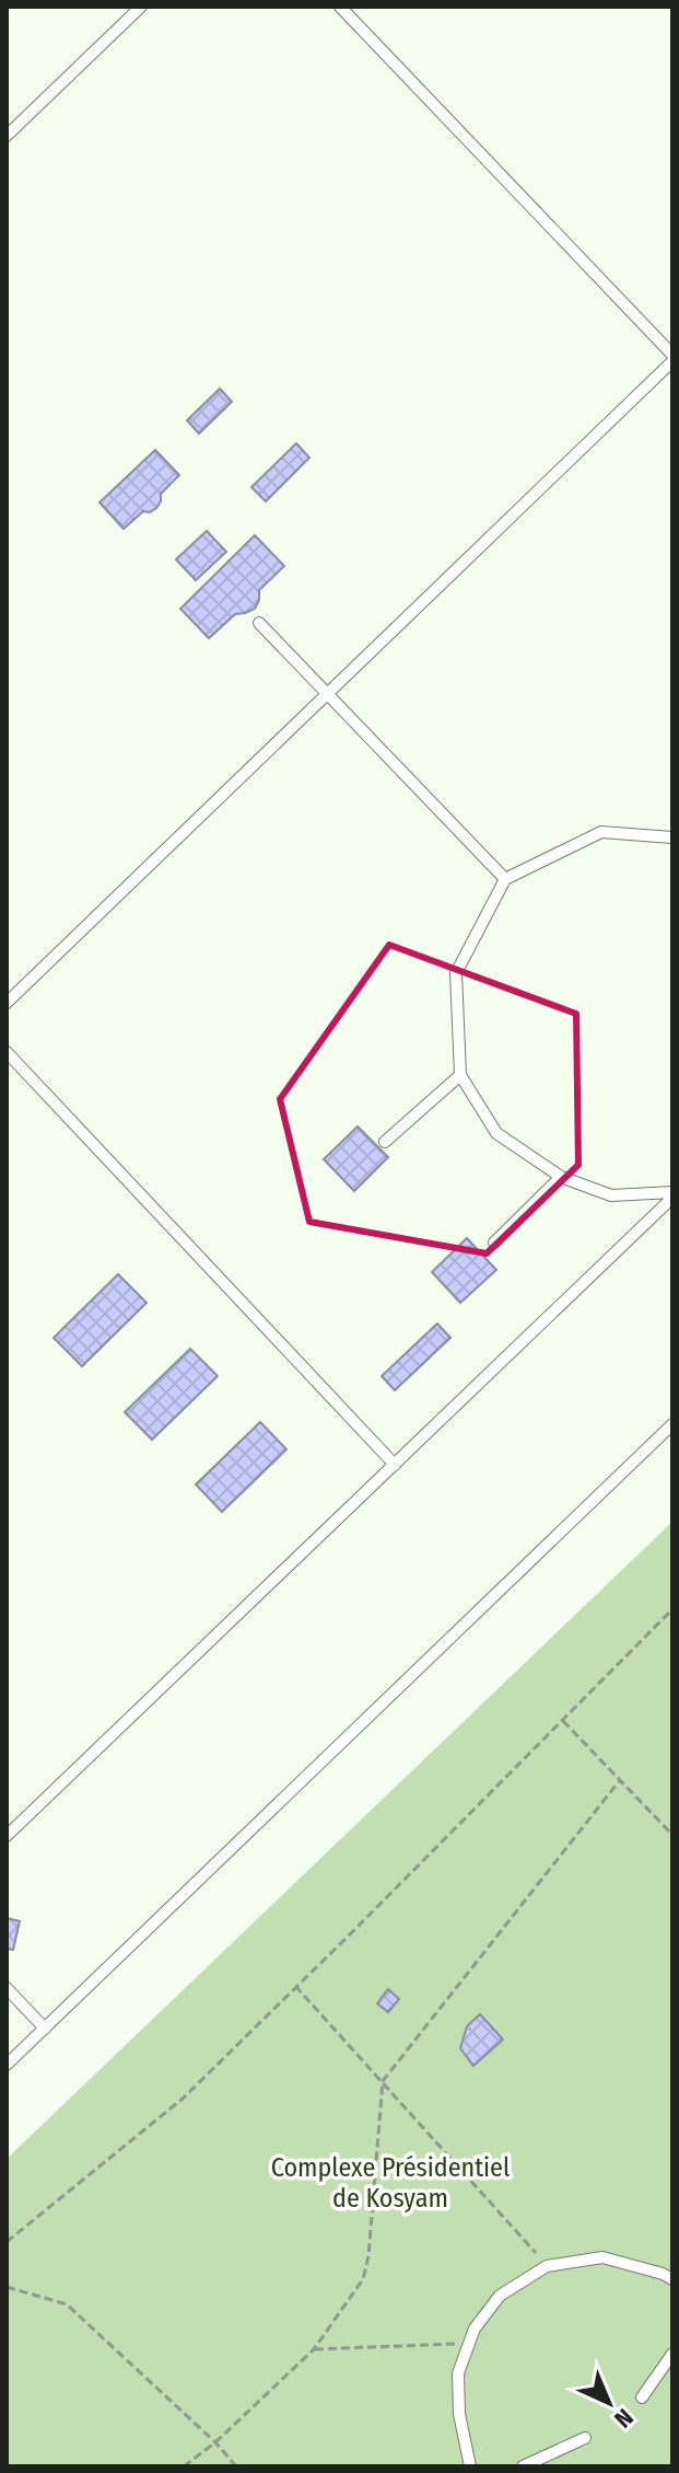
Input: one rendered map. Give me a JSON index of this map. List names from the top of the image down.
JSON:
{
  "parks": ["Complexe Présidentiel de Kosyam"],
  "north": "bottom right"
}
